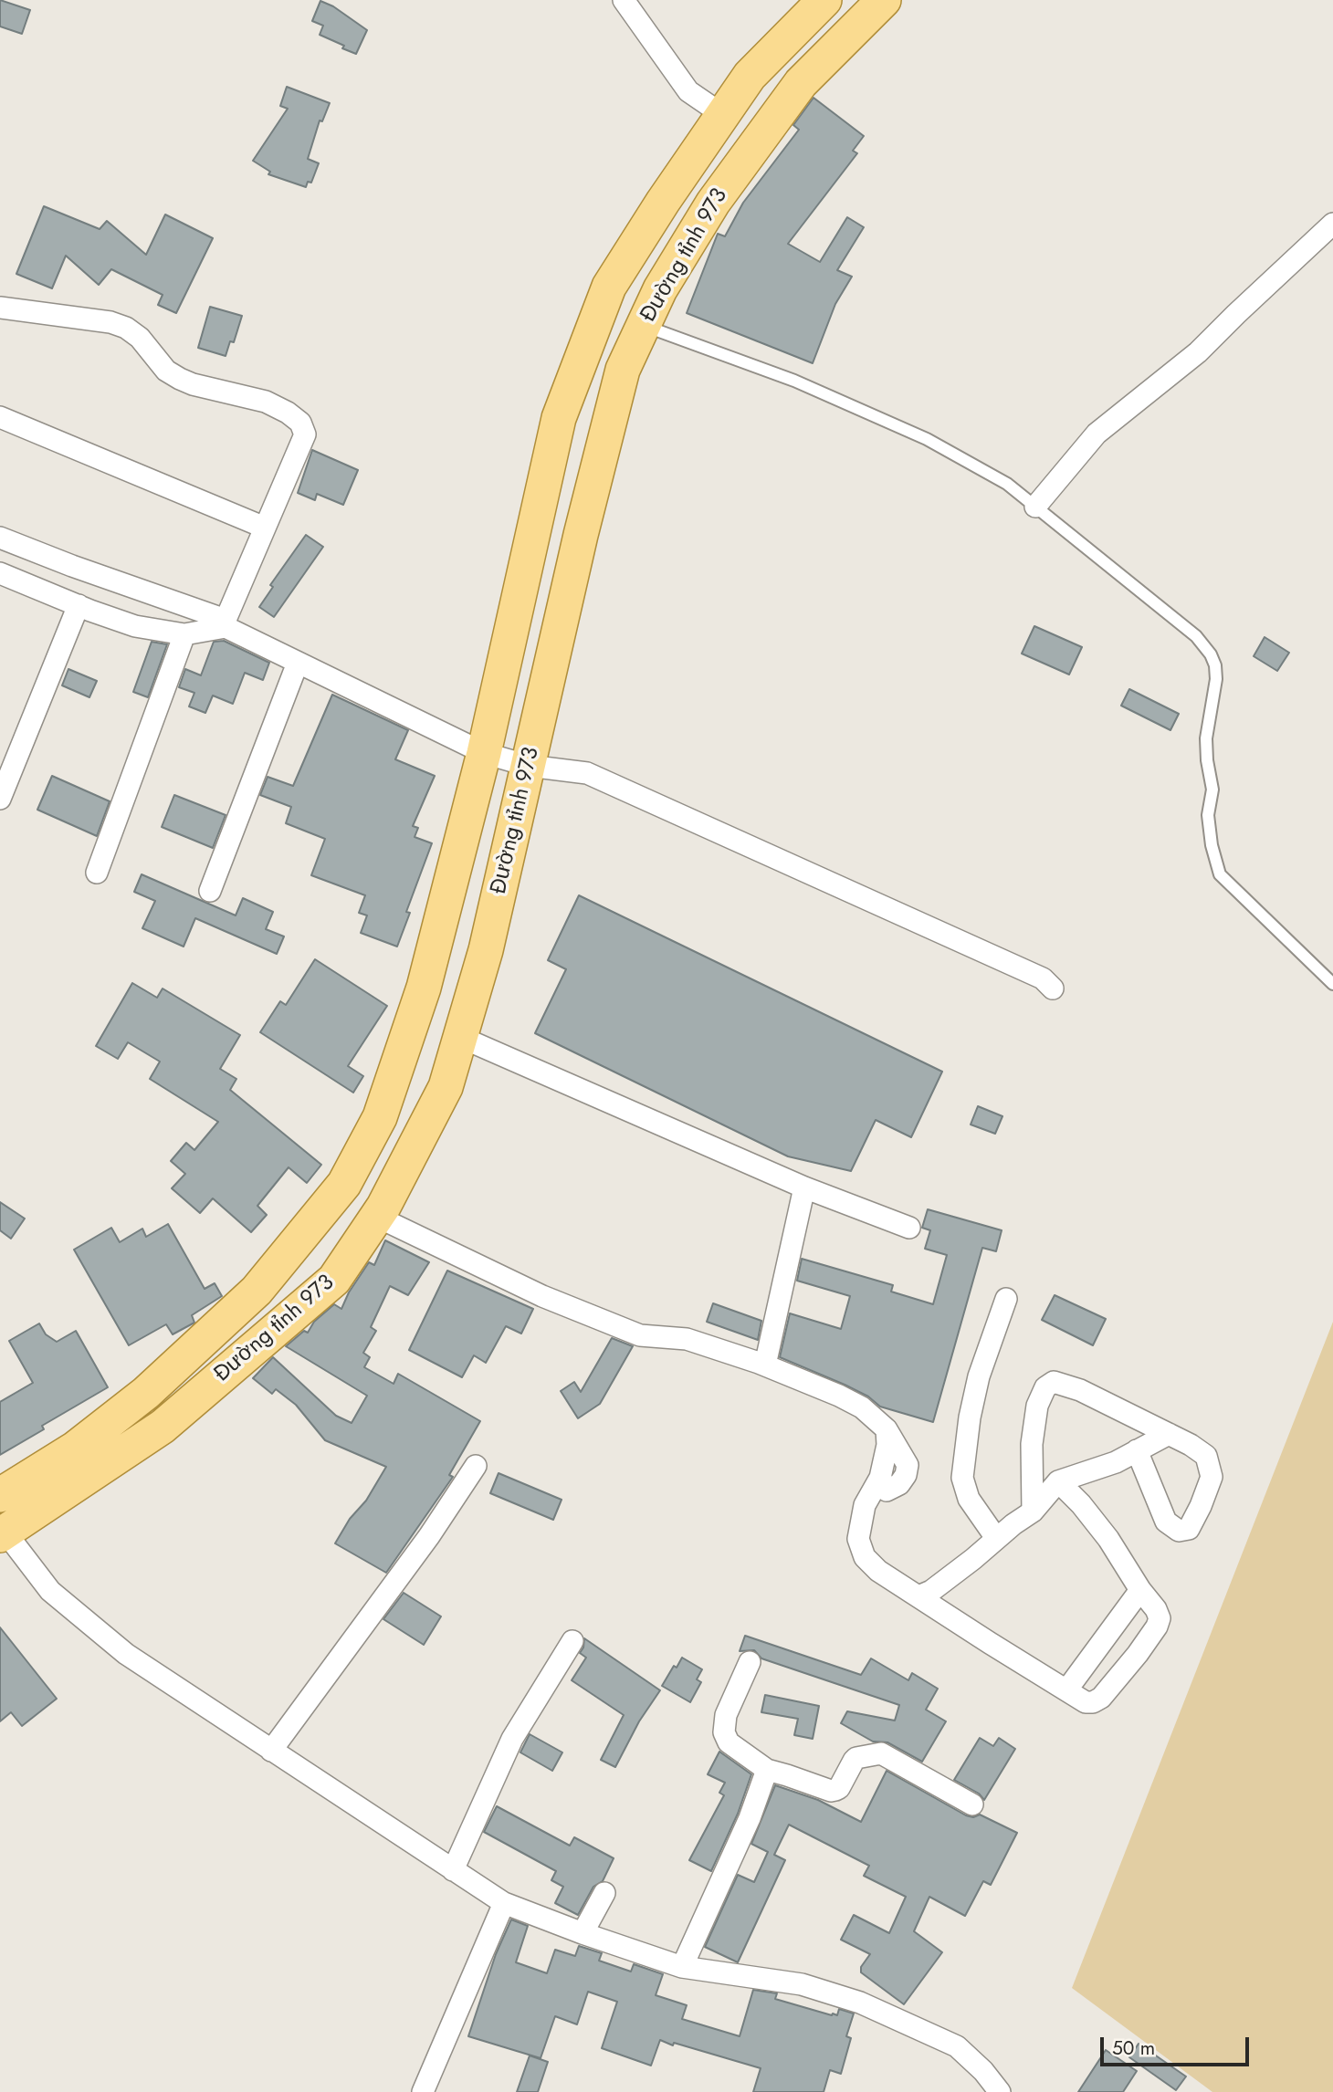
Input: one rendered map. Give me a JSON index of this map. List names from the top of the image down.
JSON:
{
  "streets": {
    "main road": ["Đường tỉnh 973"]
  },
  "scale_bar": "50 m"
}
